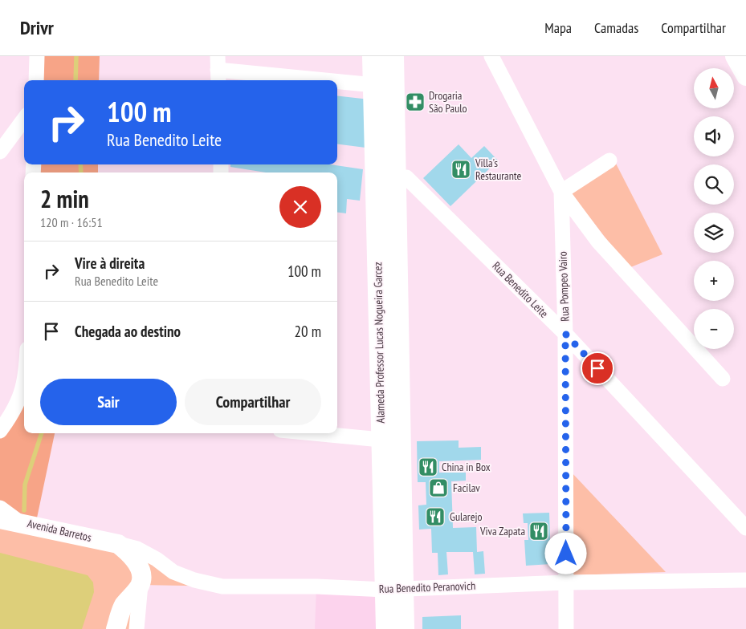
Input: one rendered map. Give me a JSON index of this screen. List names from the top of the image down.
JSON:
{
  "streets": {
    "main road": ["Alameda Professor Lucas Nogueira Garcez"],
    "street": [
      "Rua Pompeo Vairo",
      "Rua Benedito Leite",
      "Avenida Barretos",
      "Rua Benedito Peranovich"
    ]
  },
  "crossings": [
    ["Rua Pompeo Vairo", "Rua Benedito Leite"],
    ["Rua Pompeo Vairo", "Rua Benedito Peranovich"],
    ["Rua Benedito Leite", "Alameda Professor Lucas Nogueira Garcez"],
    ["Alameda Professor Lucas Nogueira Garcez", "Rua Benedito Peranovich"],
    ["Avenida Barretos", "Rua Benedito Peranovich"]
  ],
  "places": {
    "pharmacy": ["Drogaria São Paulo"],
    "restaurant": [
      "Villa's Restaurante",
      "China in Box",
      "Gularejo",
      "Viva Zapata"
    ],
    "shop": ["Facilav"]
  },
  "north": "top",
  "page": {
    "header": "Drivr",
    "nav": ["Mapa", "Camadas", "Compartilhar"],
    "map_buttons": ["+", "−"],
    "turn": ["100 m", "Rua Benedito Leite"],
    "heading": ["2 min", "120 m · 16:51"],
    "list": [
      {
        "name": "Vire à direita",
        "note": "Rua Benedito Leite",
        "value": "100 m"
      },
      {
        "name": "Chegada ao destino",
        "value": "20 m"
      }
    ],
    "buttons": ["Sair", "Compartilhar"]
  }
}
